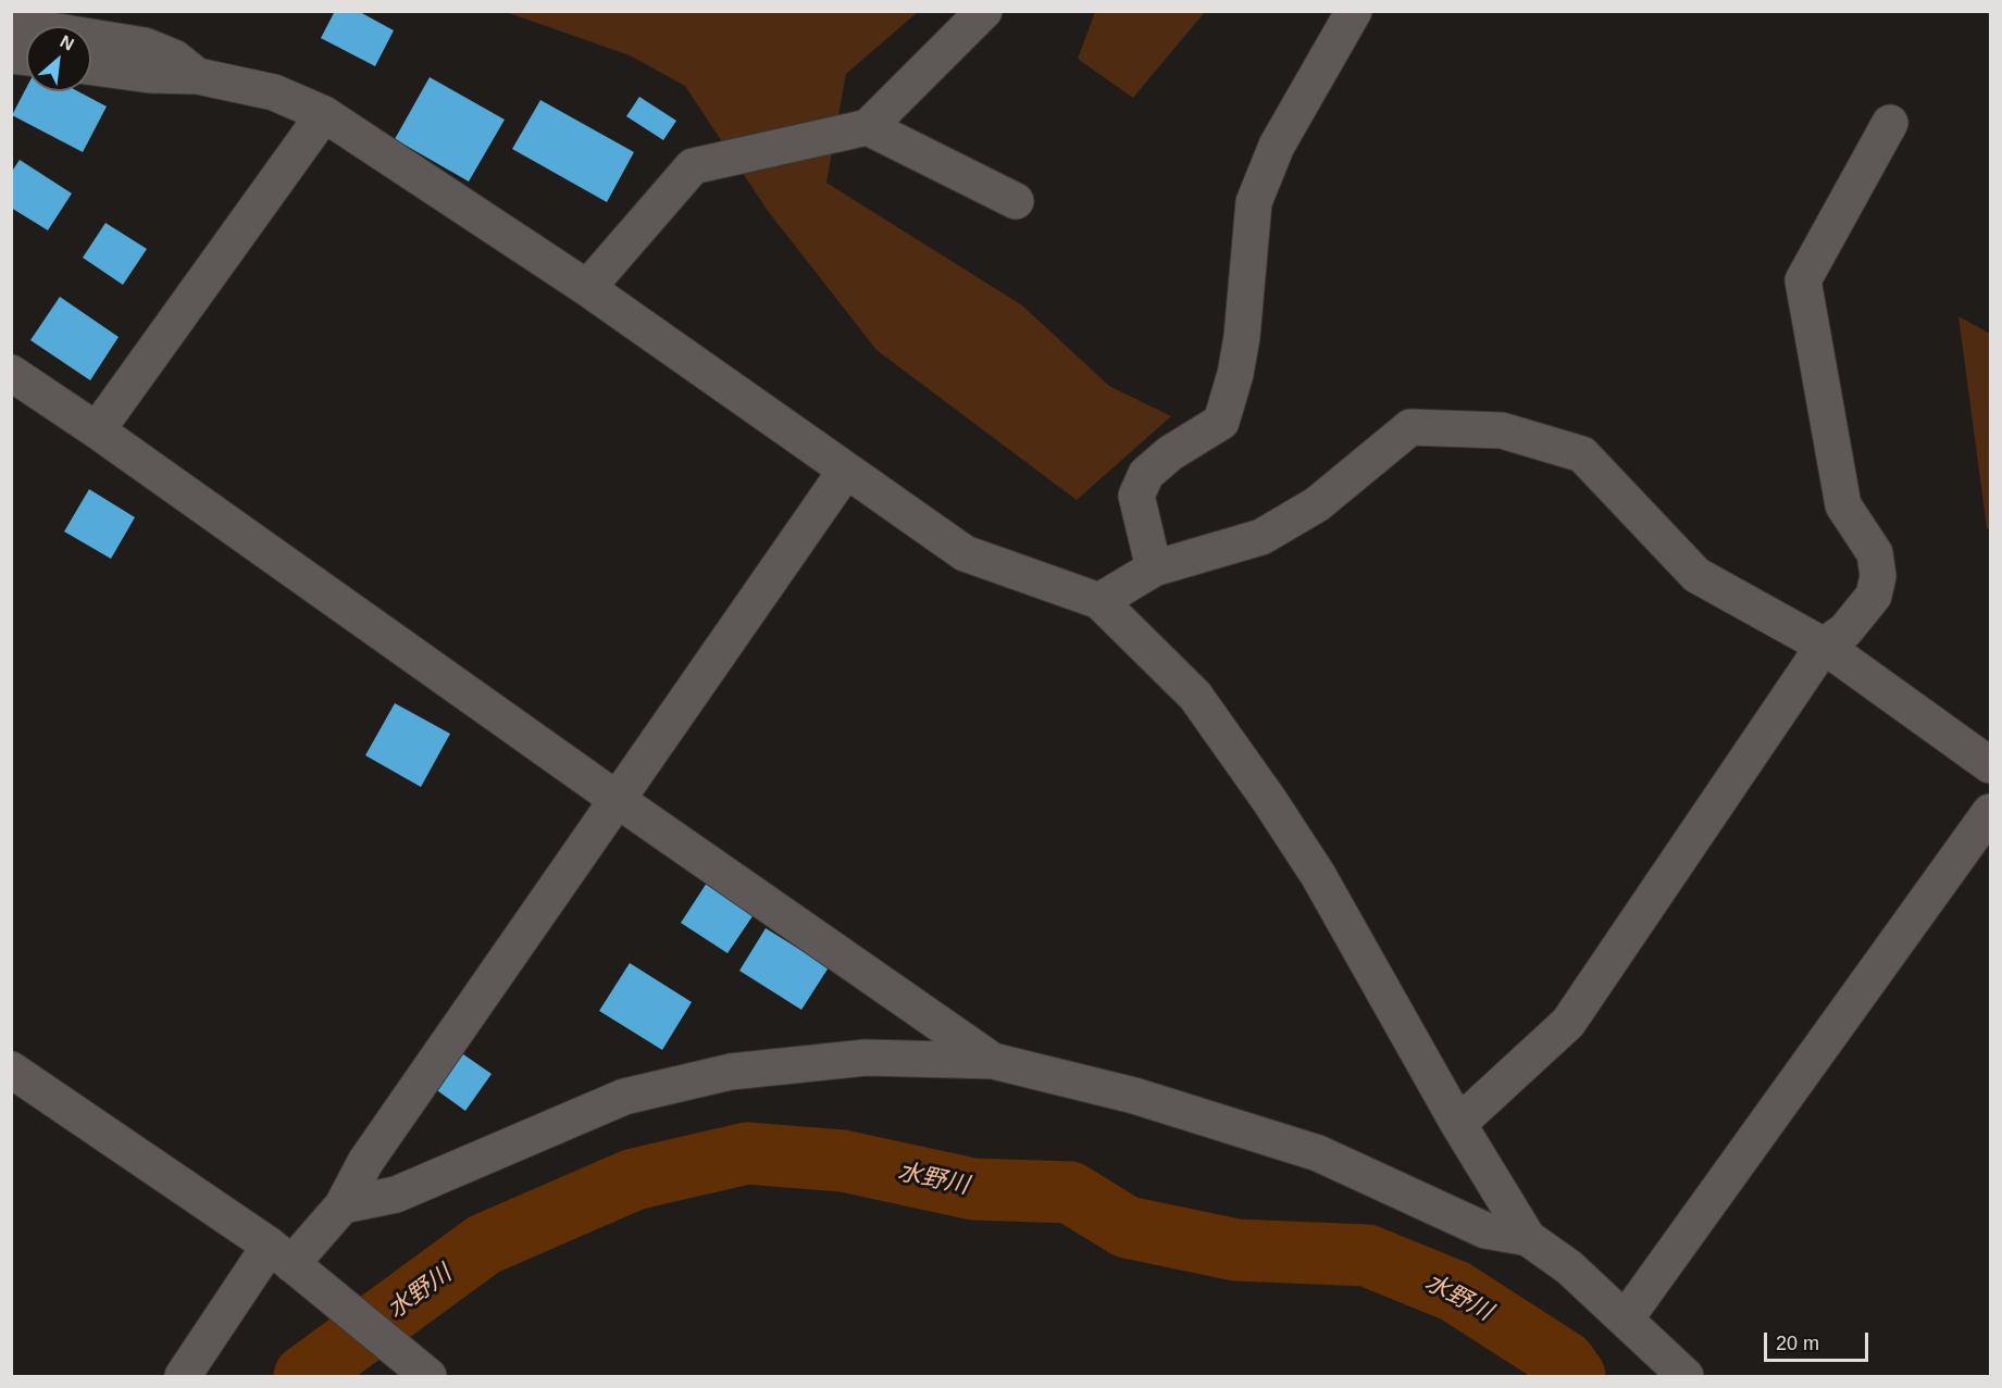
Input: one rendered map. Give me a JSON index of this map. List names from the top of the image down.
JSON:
{
  "water": ["水野川"],
  "scale_bar": "20 m",
  "north": "top right"
}
